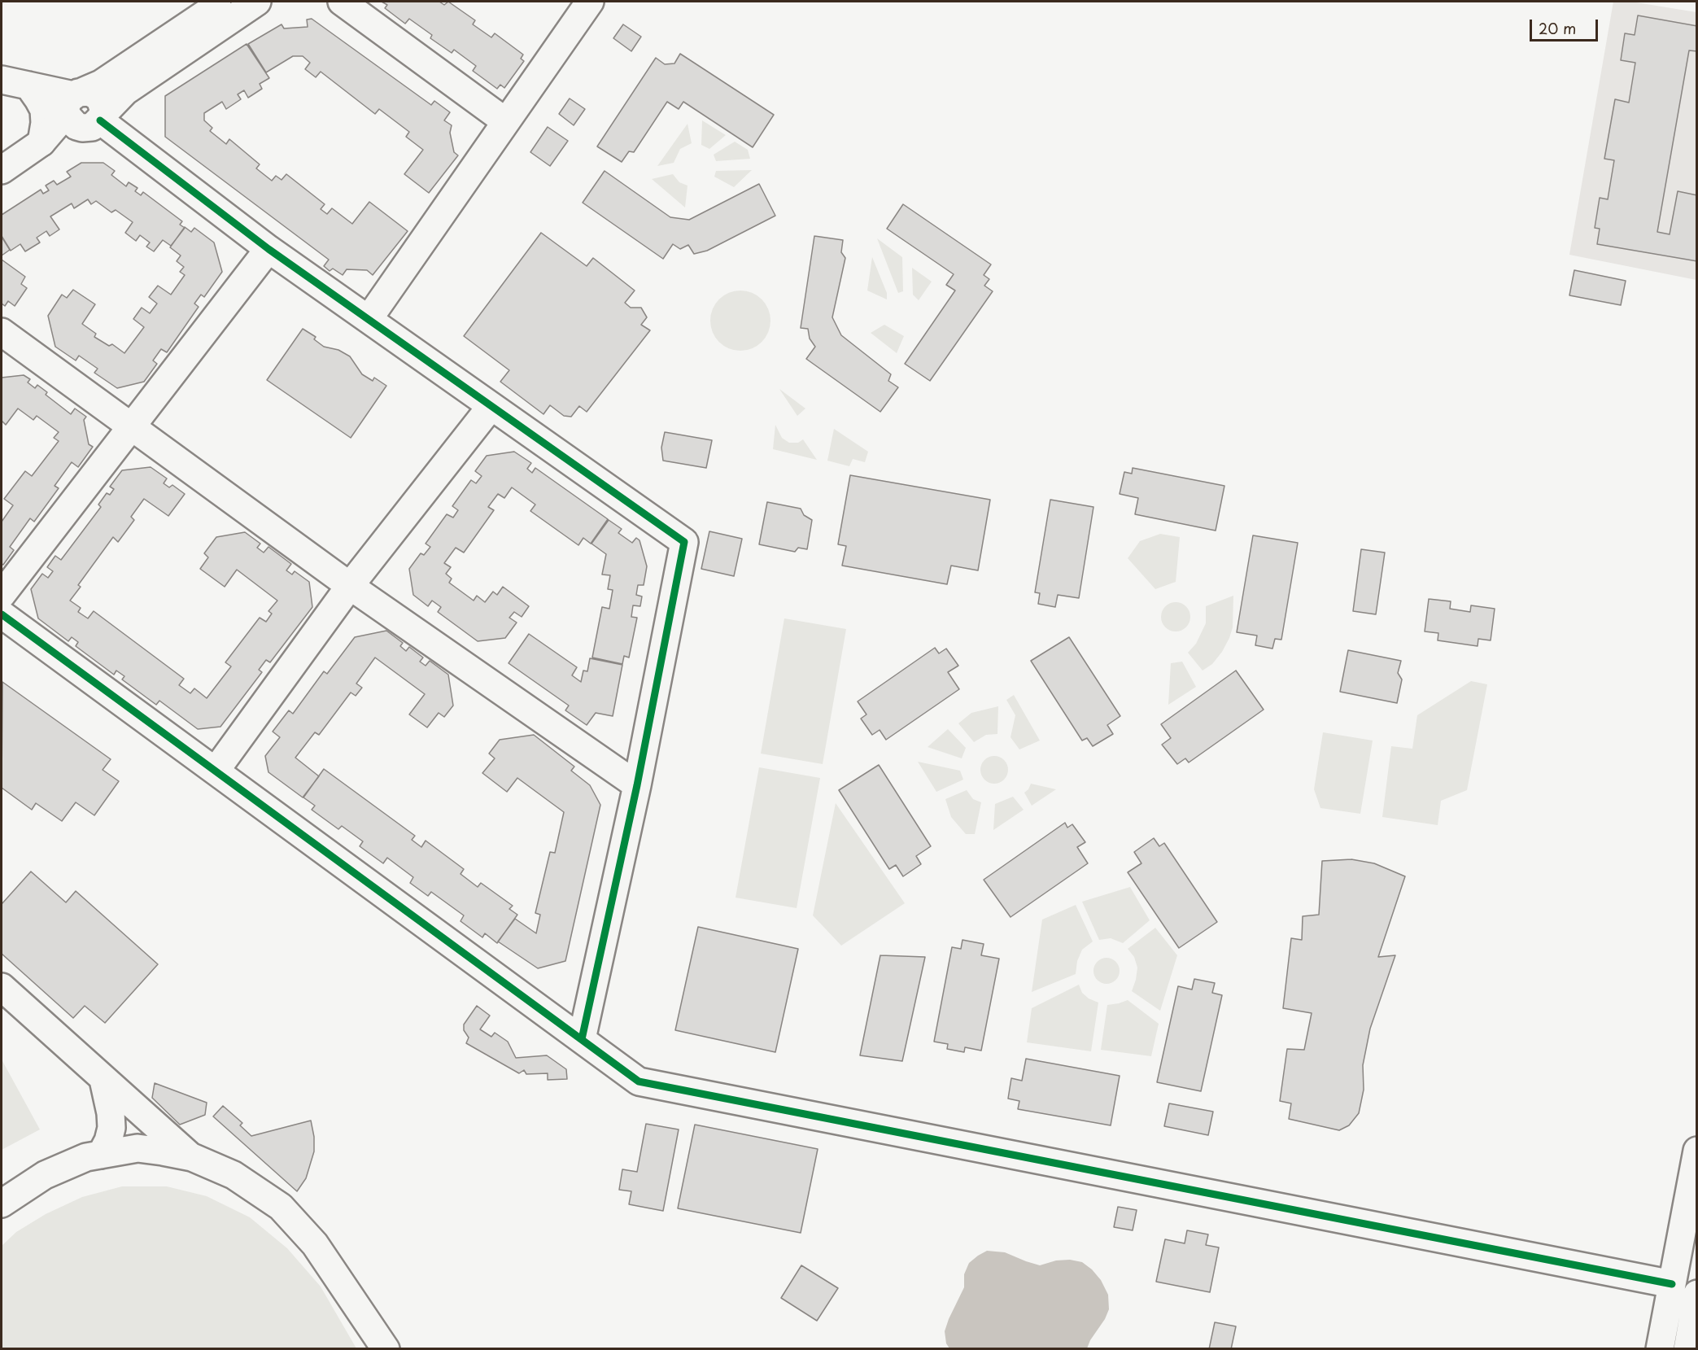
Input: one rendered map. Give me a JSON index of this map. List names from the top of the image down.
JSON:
{
  "scale_bar": "20 m"
}
